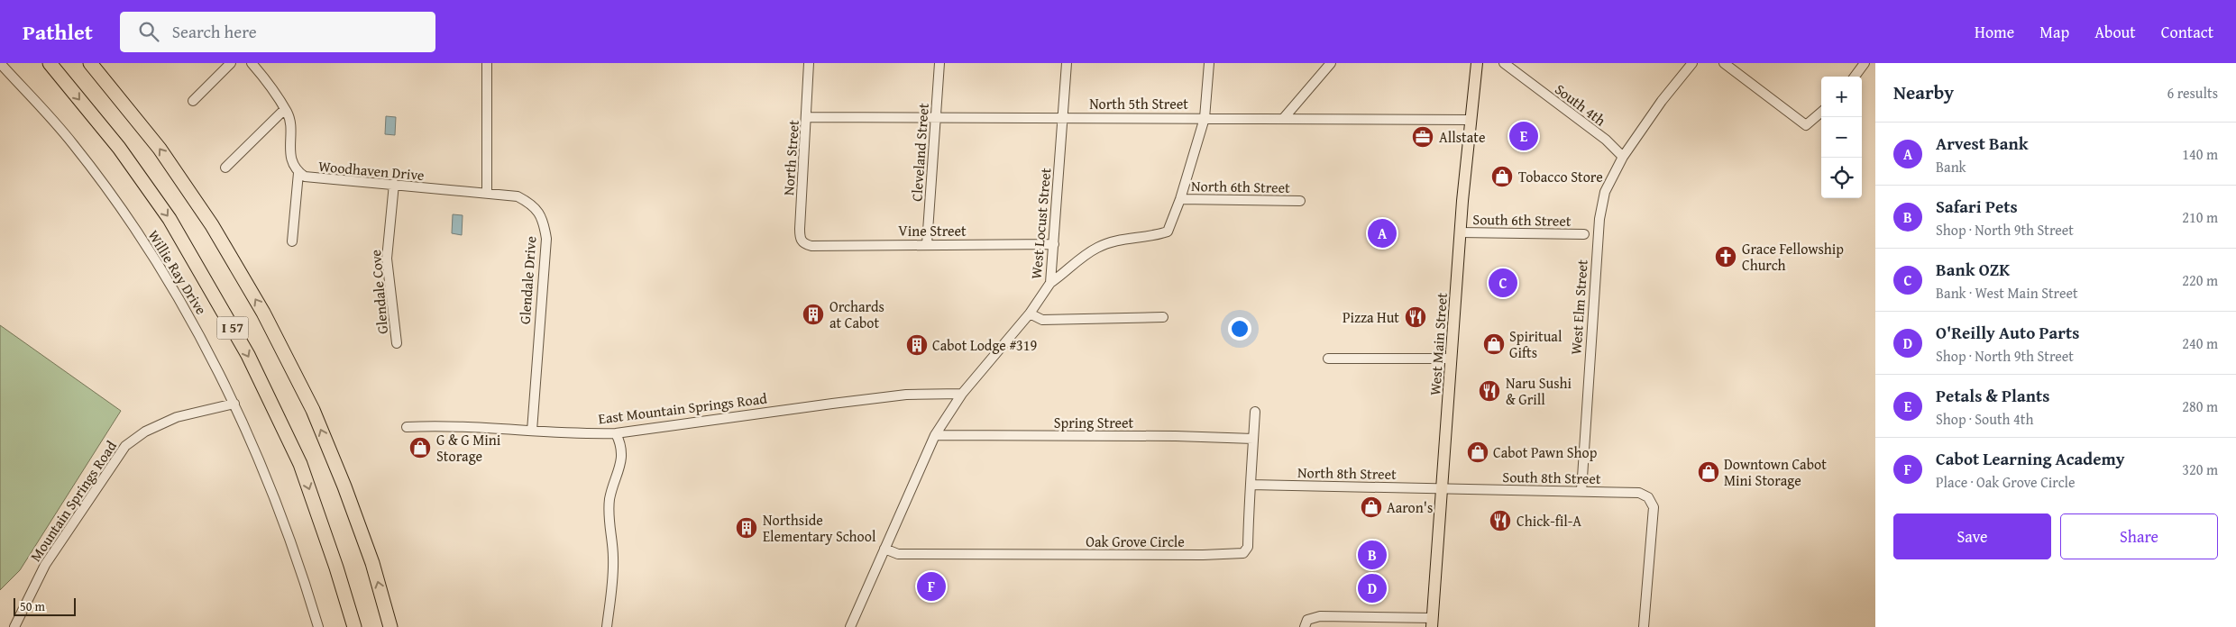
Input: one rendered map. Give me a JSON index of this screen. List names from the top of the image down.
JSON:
{
  "streets": {
    "highway": ["I 57"],
    "main road": ["West Main Street"],
    "street": [
      "North 5th Street",
      "South 4th",
      "Cleveland Street",
      "North Street",
      "Woodhaven Drive",
      "North 6th Street",
      "South 6th Street",
      "West Locust Street",
      "Vine Street",
      "Willie Ray Drive",
      "Glendale Drive",
      "Glendale Cove",
      "West Elm Street",
      "East Mountain Springs Road",
      "Spring Street",
      "North 8th Street",
      "South 8th Street",
      "Mountain Springs Road",
      "Oak Grove Circle"
    ]
  },
  "crossings": [
    ["North 5th Street", "Cleveland Street"],
    ["North 5th Street", "North Street"],
    ["North 5th Street", "West Locust Street"],
    ["North 5th Street", "West Main Street"],
    ["South 4th", "West Elm Street"],
    ["Cleveland Street", "Vine Street"],
    ["North Street", "Vine Street"],
    ["Woodhaven Drive", "Glendale Drive"],
    ["Woodhaven Drive", "Glendale Cove"],
    ["South 6th Street", "West Main Street"],
    ["West Locust Street", "Vine Street"],
    ["West Locust Street", "East Mountain Springs Road"],
    ["West Locust Street", "Spring Street"],
    ["West Locust Street", "Oak Grove Circle"],
    ["Willie Ray Drive", "Mountain Springs Road"],
    ["Glendale Drive", "East Mountain Springs Road"],
    ["West Elm Street", "South 8th Street"],
    ["West Main Street", "North 8th Street"],
    ["West Main Street", "South 8th Street"],
    ["Spring Street", "Oak Grove Circle"],
    ["North 8th Street", "South 8th Street"],
    ["North 8th Street", "Oak Grove Circle"]
  ],
  "places": {
    "office": ["Allstate"],
    "shop": [
      "Tobacco Store",
      "Spiritual Gifts",
      "G & G Mini Storage",
      "Cabot Pawn Shop",
      "Downtown Cabot Mini Storage",
      "Aaron's"
    ],
    "church": ["Grace Fellowship Church"],
    "building": ["Orchards at Cabot", "Cabot Lodge #319", "Northside Elementary School"],
    "restaurant": ["Pizza Hut", "Naru Sushi & Grill", "Chick-fil-A"]
  },
  "scale_bar": "50 m",
  "page": {
    "header": "Pathlet",
    "search": "Search here",
    "nav": [
      "Home",
      "Map",
      "About",
      "Contact"
    ],
    "heading": ["Nearby", "6 results"],
    "map_buttons": ["+", "−"],
    "pins": [
      "E",
      "A",
      "C",
      "B",
      "F",
      "D"
    ],
    "list": [
      {
        "mark": "A",
        "name": "Arvest Bank",
        "note": "Bank",
        "value": "140 m"
      },
      {
        "mark": "B",
        "name": "Safari Pets",
        "note": "Shop · North 9th Street",
        "value": "210 m"
      },
      {
        "mark": "C",
        "name": "Bank OZK",
        "note": "Bank · West Main Street",
        "value": "220 m"
      },
      {
        "mark": "D",
        "name": "O'Reilly Auto Parts",
        "note": "Shop · North 9th Street",
        "value": "240 m"
      },
      {
        "mark": "E",
        "name": "Petals & Plants",
        "note": "Shop · South 4th",
        "value": "280 m"
      },
      {
        "mark": "F",
        "name": "Cabot Learning Academy",
        "note": "Place · Oak Grove Circle",
        "value": "320 m"
      }
    ],
    "buttons": ["Save", "Share"],
    "scale": "50 m"
  }
}
